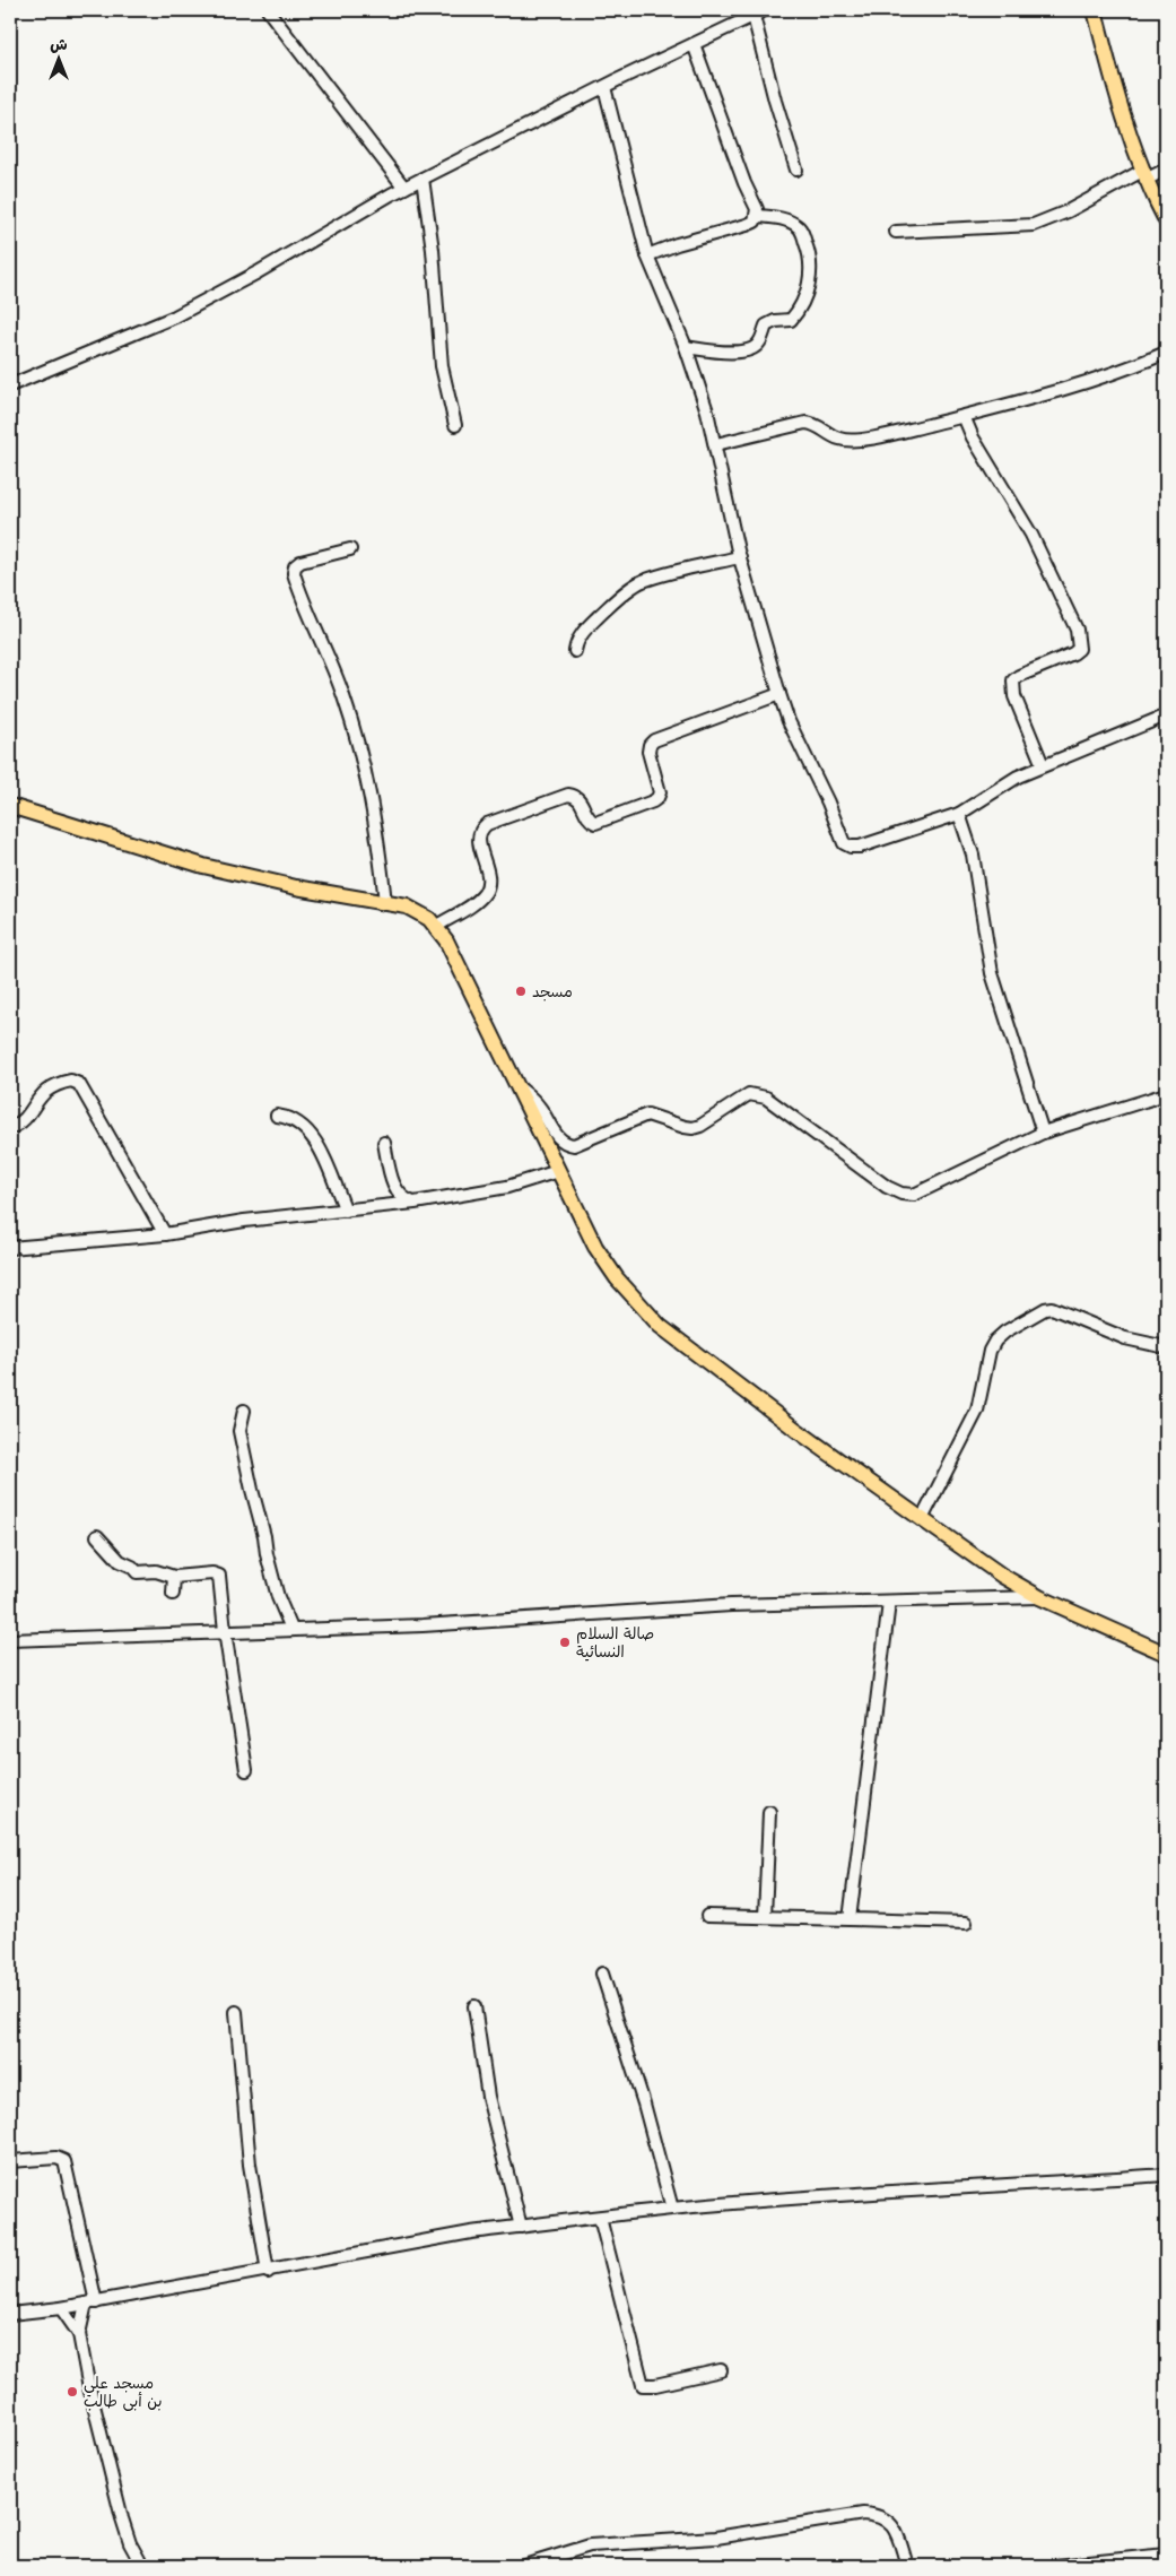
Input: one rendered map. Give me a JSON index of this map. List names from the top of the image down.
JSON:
{
  "places": ["مسجد", "صالة السلام النسائية", "مسجد علي بن أبى طالب"],
  "north": "top"
}
